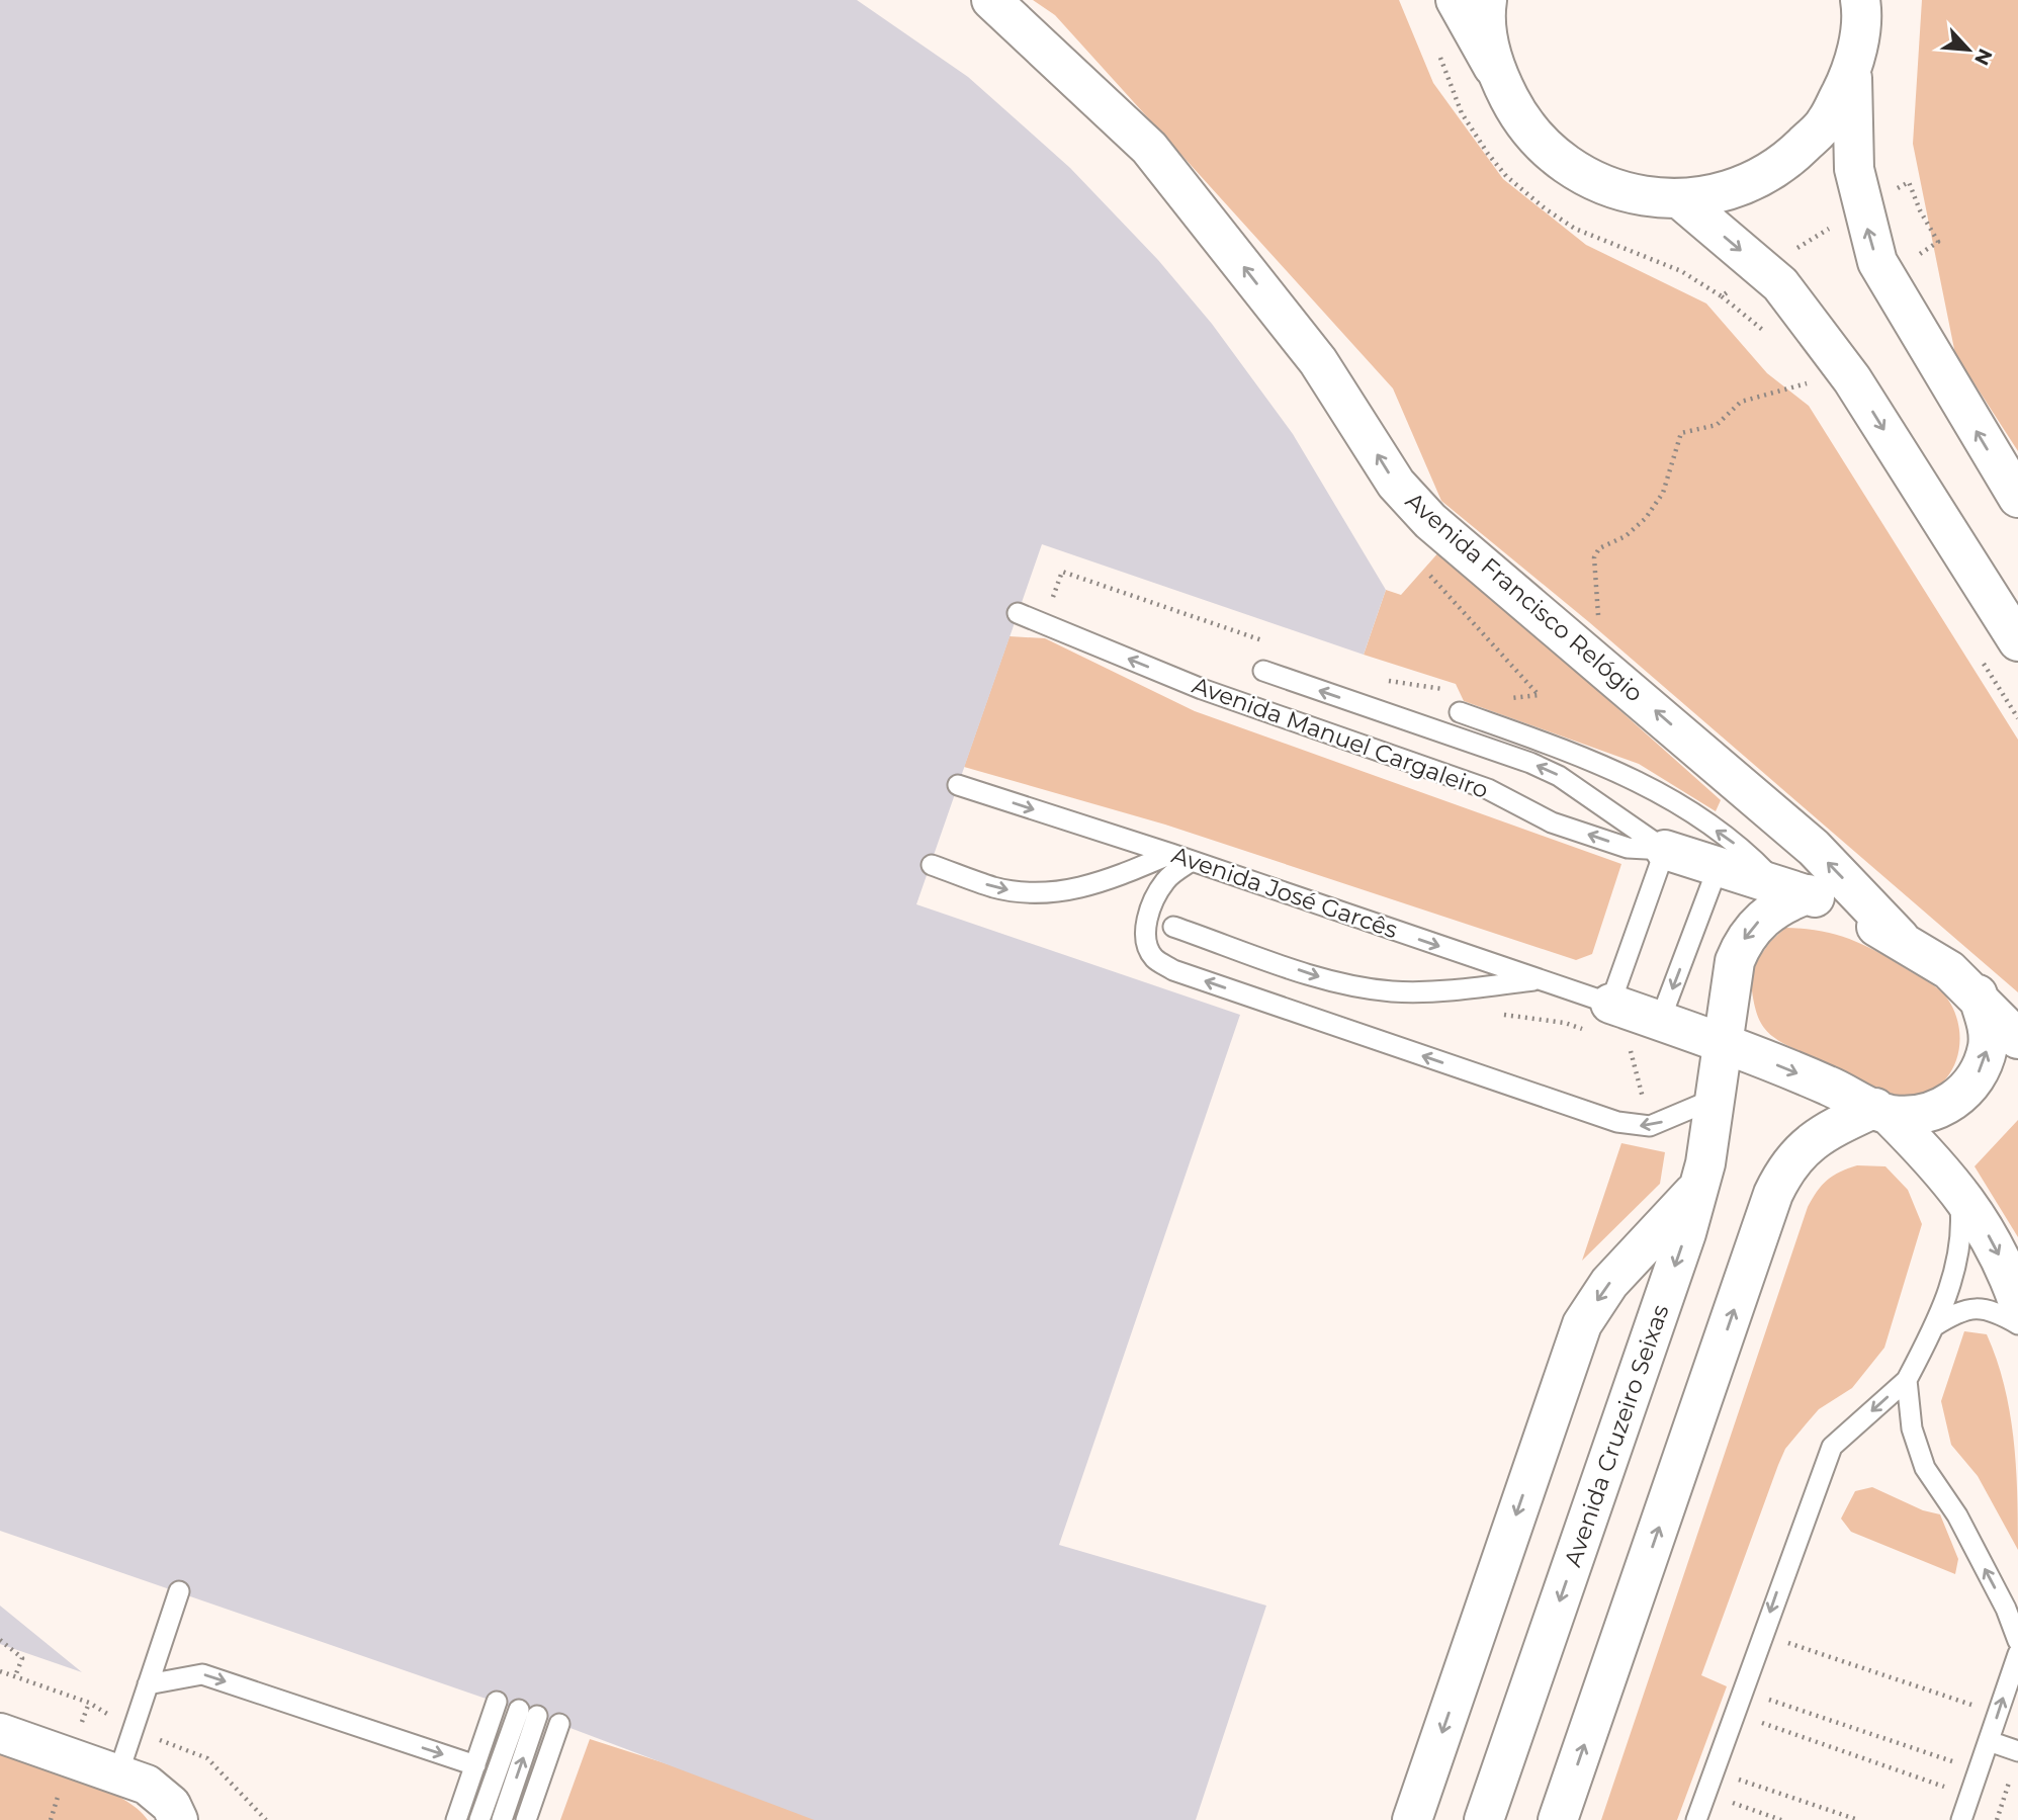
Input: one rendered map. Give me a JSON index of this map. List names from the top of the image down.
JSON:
{
  "streets": {
    "street": ["Avenida Francisco Relógio", "Avenida Cruzeiro Seixas"],
    "lane": ["Avenida Manuel Cargaleiro", "Avenida José Garcês"]
  },
  "north": "bottom right"
}
